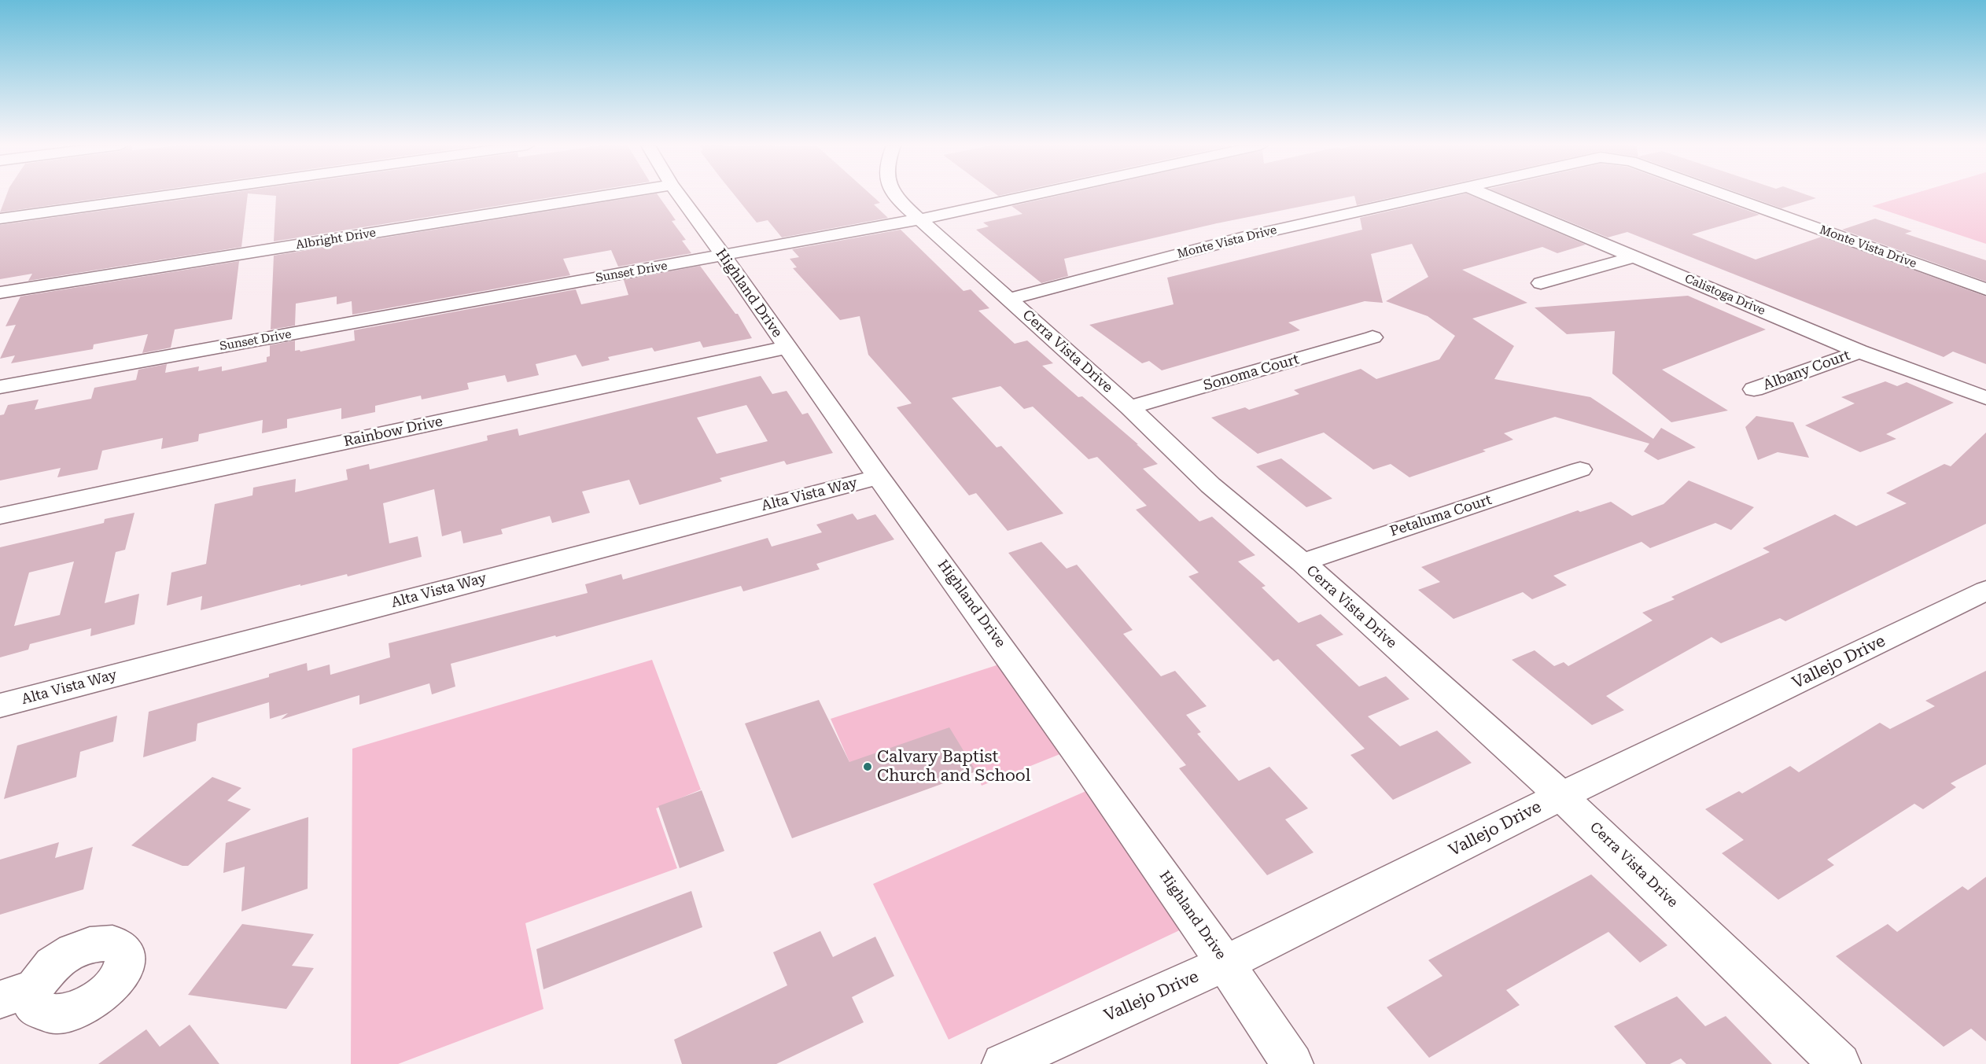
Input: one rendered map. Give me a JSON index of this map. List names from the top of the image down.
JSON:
{
  "streets": {
    "street": [
      "Albright Drive",
      "Monte Vista Drive",
      "Sunset Drive",
      "Highland Drive",
      "Calistoga Drive",
      "Cerra Vista Drive",
      "Albany Court",
      "Sonoma Court",
      "Rainbow Drive",
      "Alta Vista Way",
      "Petaluma Court",
      "Vallejo Drive"
    ]
  },
  "crossings": [
    ["Monte Vista Drive", "Cerra Vista Drive"],
    ["Sunset Drive", "Highland Drive"],
    ["Sunset Drive", "Cerra Vista Drive"],
    ["Highland Drive", "Rainbow Drive"],
    ["Highland Drive", "Alta Vista Way"],
    ["Highland Drive", "Vallejo Drive"],
    ["Calistoga Drive", "Albany Court"],
    ["Cerra Vista Drive", "Sonoma Court"],
    ["Cerra Vista Drive", "Petaluma Court"],
    ["Cerra Vista Drive", "Vallejo Drive"]
  ],
  "places": ["Calvary Baptist Church and School"]
}
